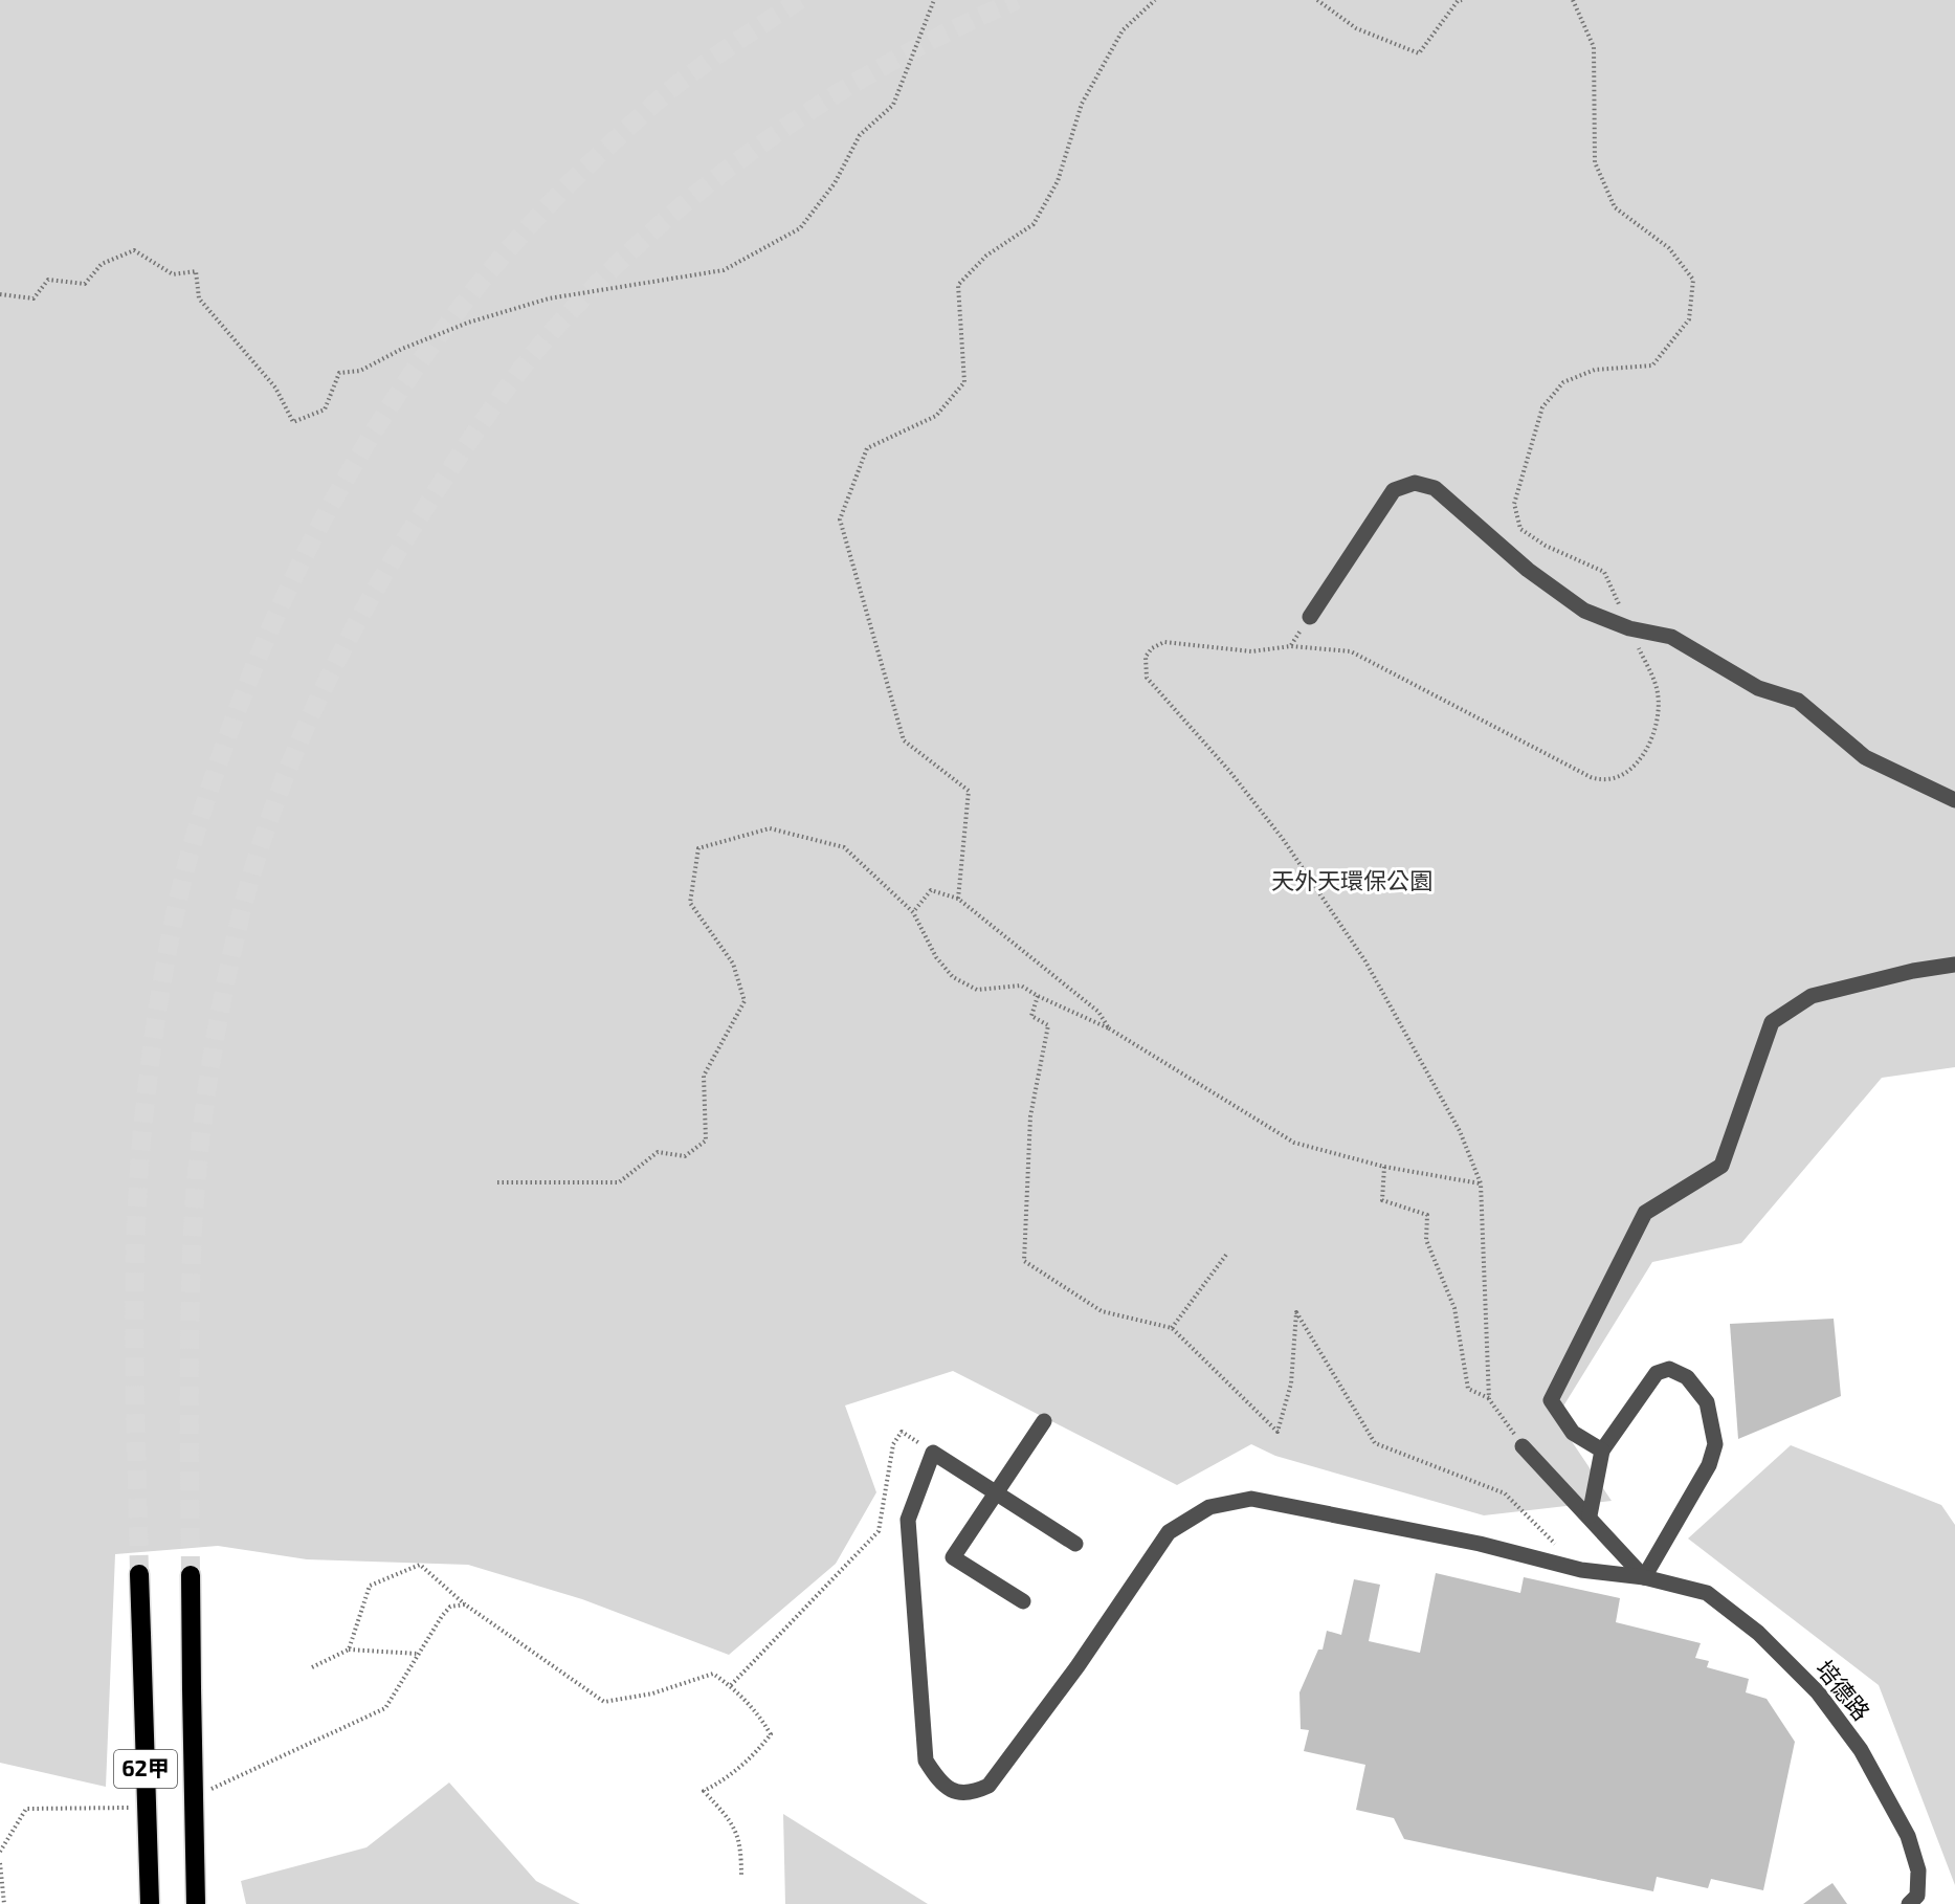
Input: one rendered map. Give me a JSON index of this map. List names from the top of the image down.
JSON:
{
  "streets": {
    "highway": ["62甲"],
    "street": ["培德路"]
  },
  "parks": ["天外天環保公園"]
}
